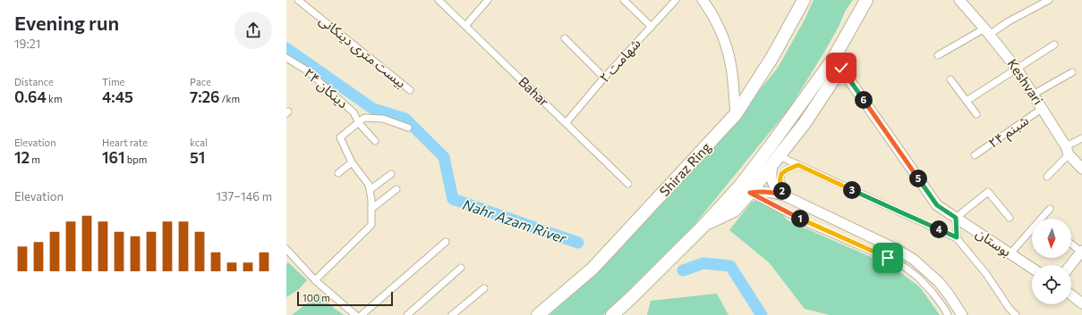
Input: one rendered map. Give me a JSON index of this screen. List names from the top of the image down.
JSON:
{
  "streets": {
    "highway": ["Shiraz Ring"],
    "street": [
      "بیست متری دینکانی",
      "۲ شهامت",
      "Keshvari",
      "۲۴ دینکان",
      "Bahar",
      "۲۴ شبنم",
      "بوستان"
    ]
  },
  "crossings": [
    ["۲ شهامت", "Bahar"],
    ["Keshvari", "۲۴ شبنم"]
  ],
  "water": ["Nahr Azam River"],
  "scale_bar": "100 m",
  "north": "bottom",
  "page": {
    "heading": ["Evening run", "19:21"],
    "stats": [
      ["Distance", "0.64 km"],
      ["Time", "4:45"],
      ["Pace", "7:26 /km"],
      ["Elevation", "12 m"],
      ["Heart rate", "161 bpm"],
      ["kcal", "51"]
    ],
    "pins": [
      "6",
      "5",
      "3",
      "2",
      "1",
      "4"
    ],
    "chart": ["Elevation", "137–146 m"],
    "scale": "100 m"
  }
}
